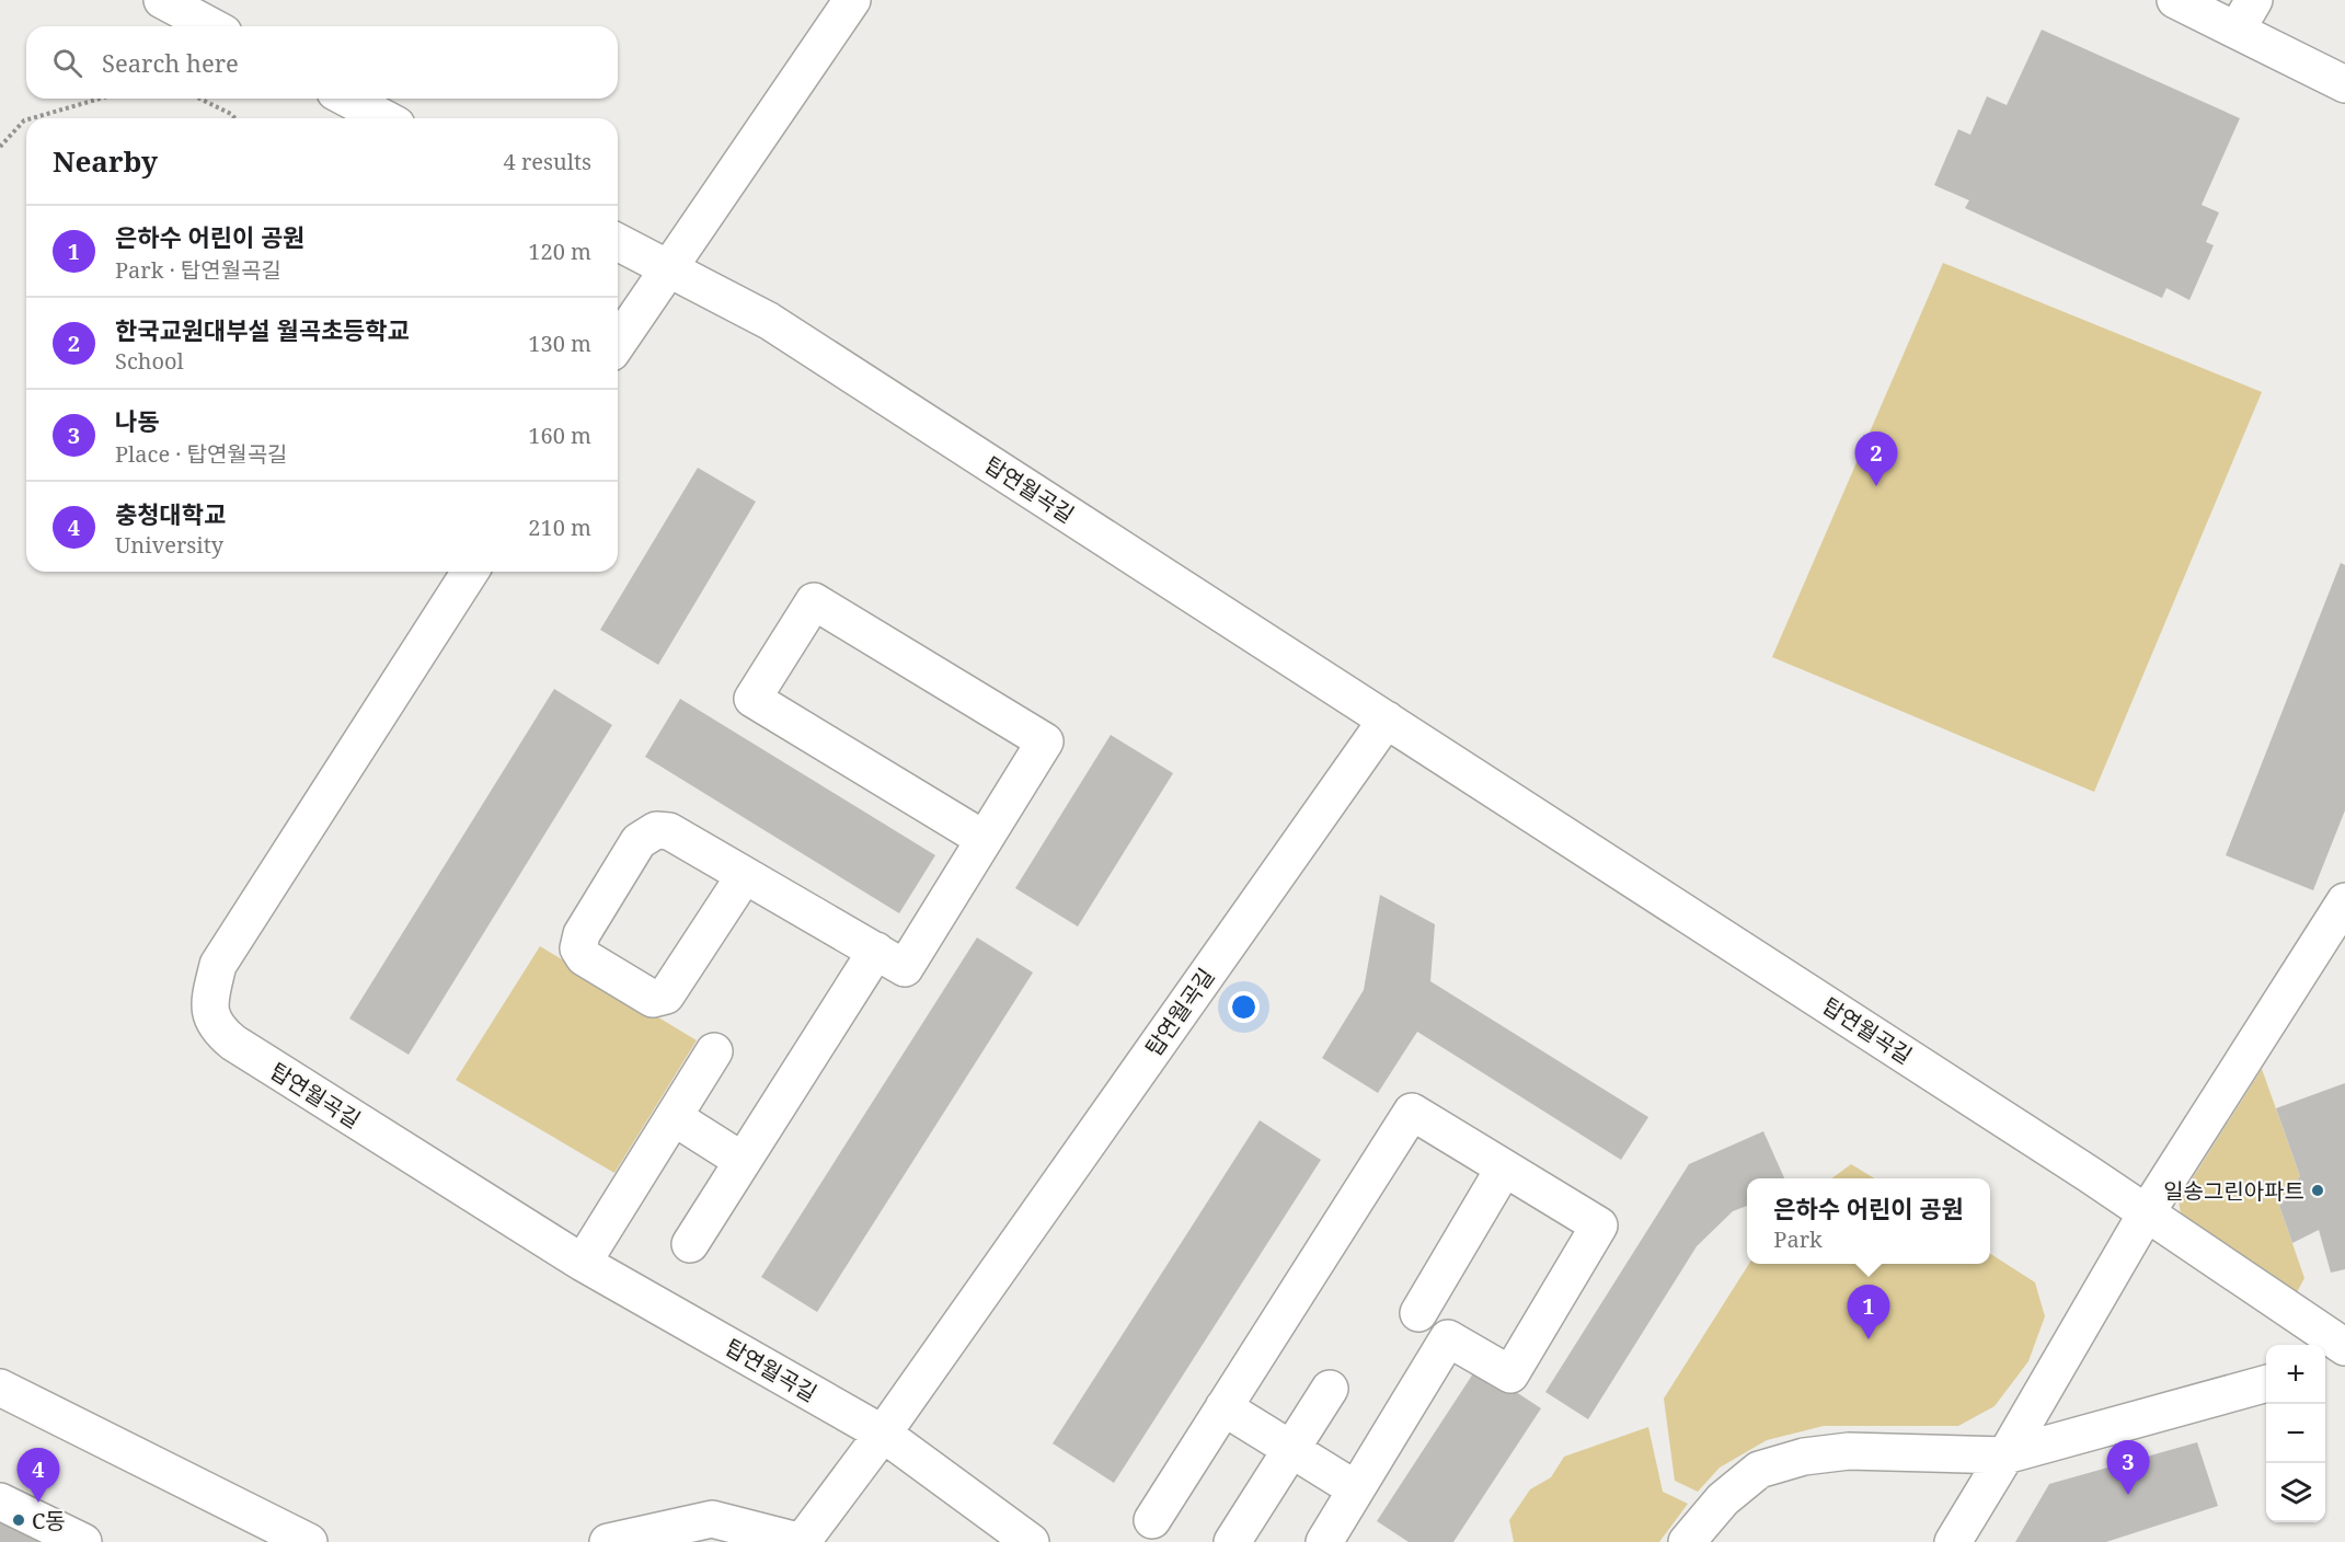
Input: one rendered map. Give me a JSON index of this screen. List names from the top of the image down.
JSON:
{
  "streets": {
    "street": ["탑연월곡길"]
  },
  "places": ["일송그린아파트", "C동"],
  "page": {
    "search": "Search here",
    "heading": ["Nearby", "4 results"],
    "list": [
      {
        "mark": "1",
        "name": "은하수 어린이 공원",
        "note": "Park · 탑연월곡길",
        "value": "120 m"
      },
      {
        "mark": "2",
        "name": "한국교원대부설 월곡초등학교",
        "note": "School",
        "value": "130 m"
      },
      {
        "mark": "3",
        "name": "나동",
        "note": "Place · 탑연월곡길",
        "value": "160 m"
      },
      {
        "mark": "4",
        "name": "충청대학교",
        "note": "University",
        "value": "210 m"
      }
    ],
    "pins": [
      "2",
      "1",
      "3",
      "4"
    ],
    "popup": ["은하수 어린이 공원", "Park"],
    "map_buttons": ["+", "−"]
  }
}
